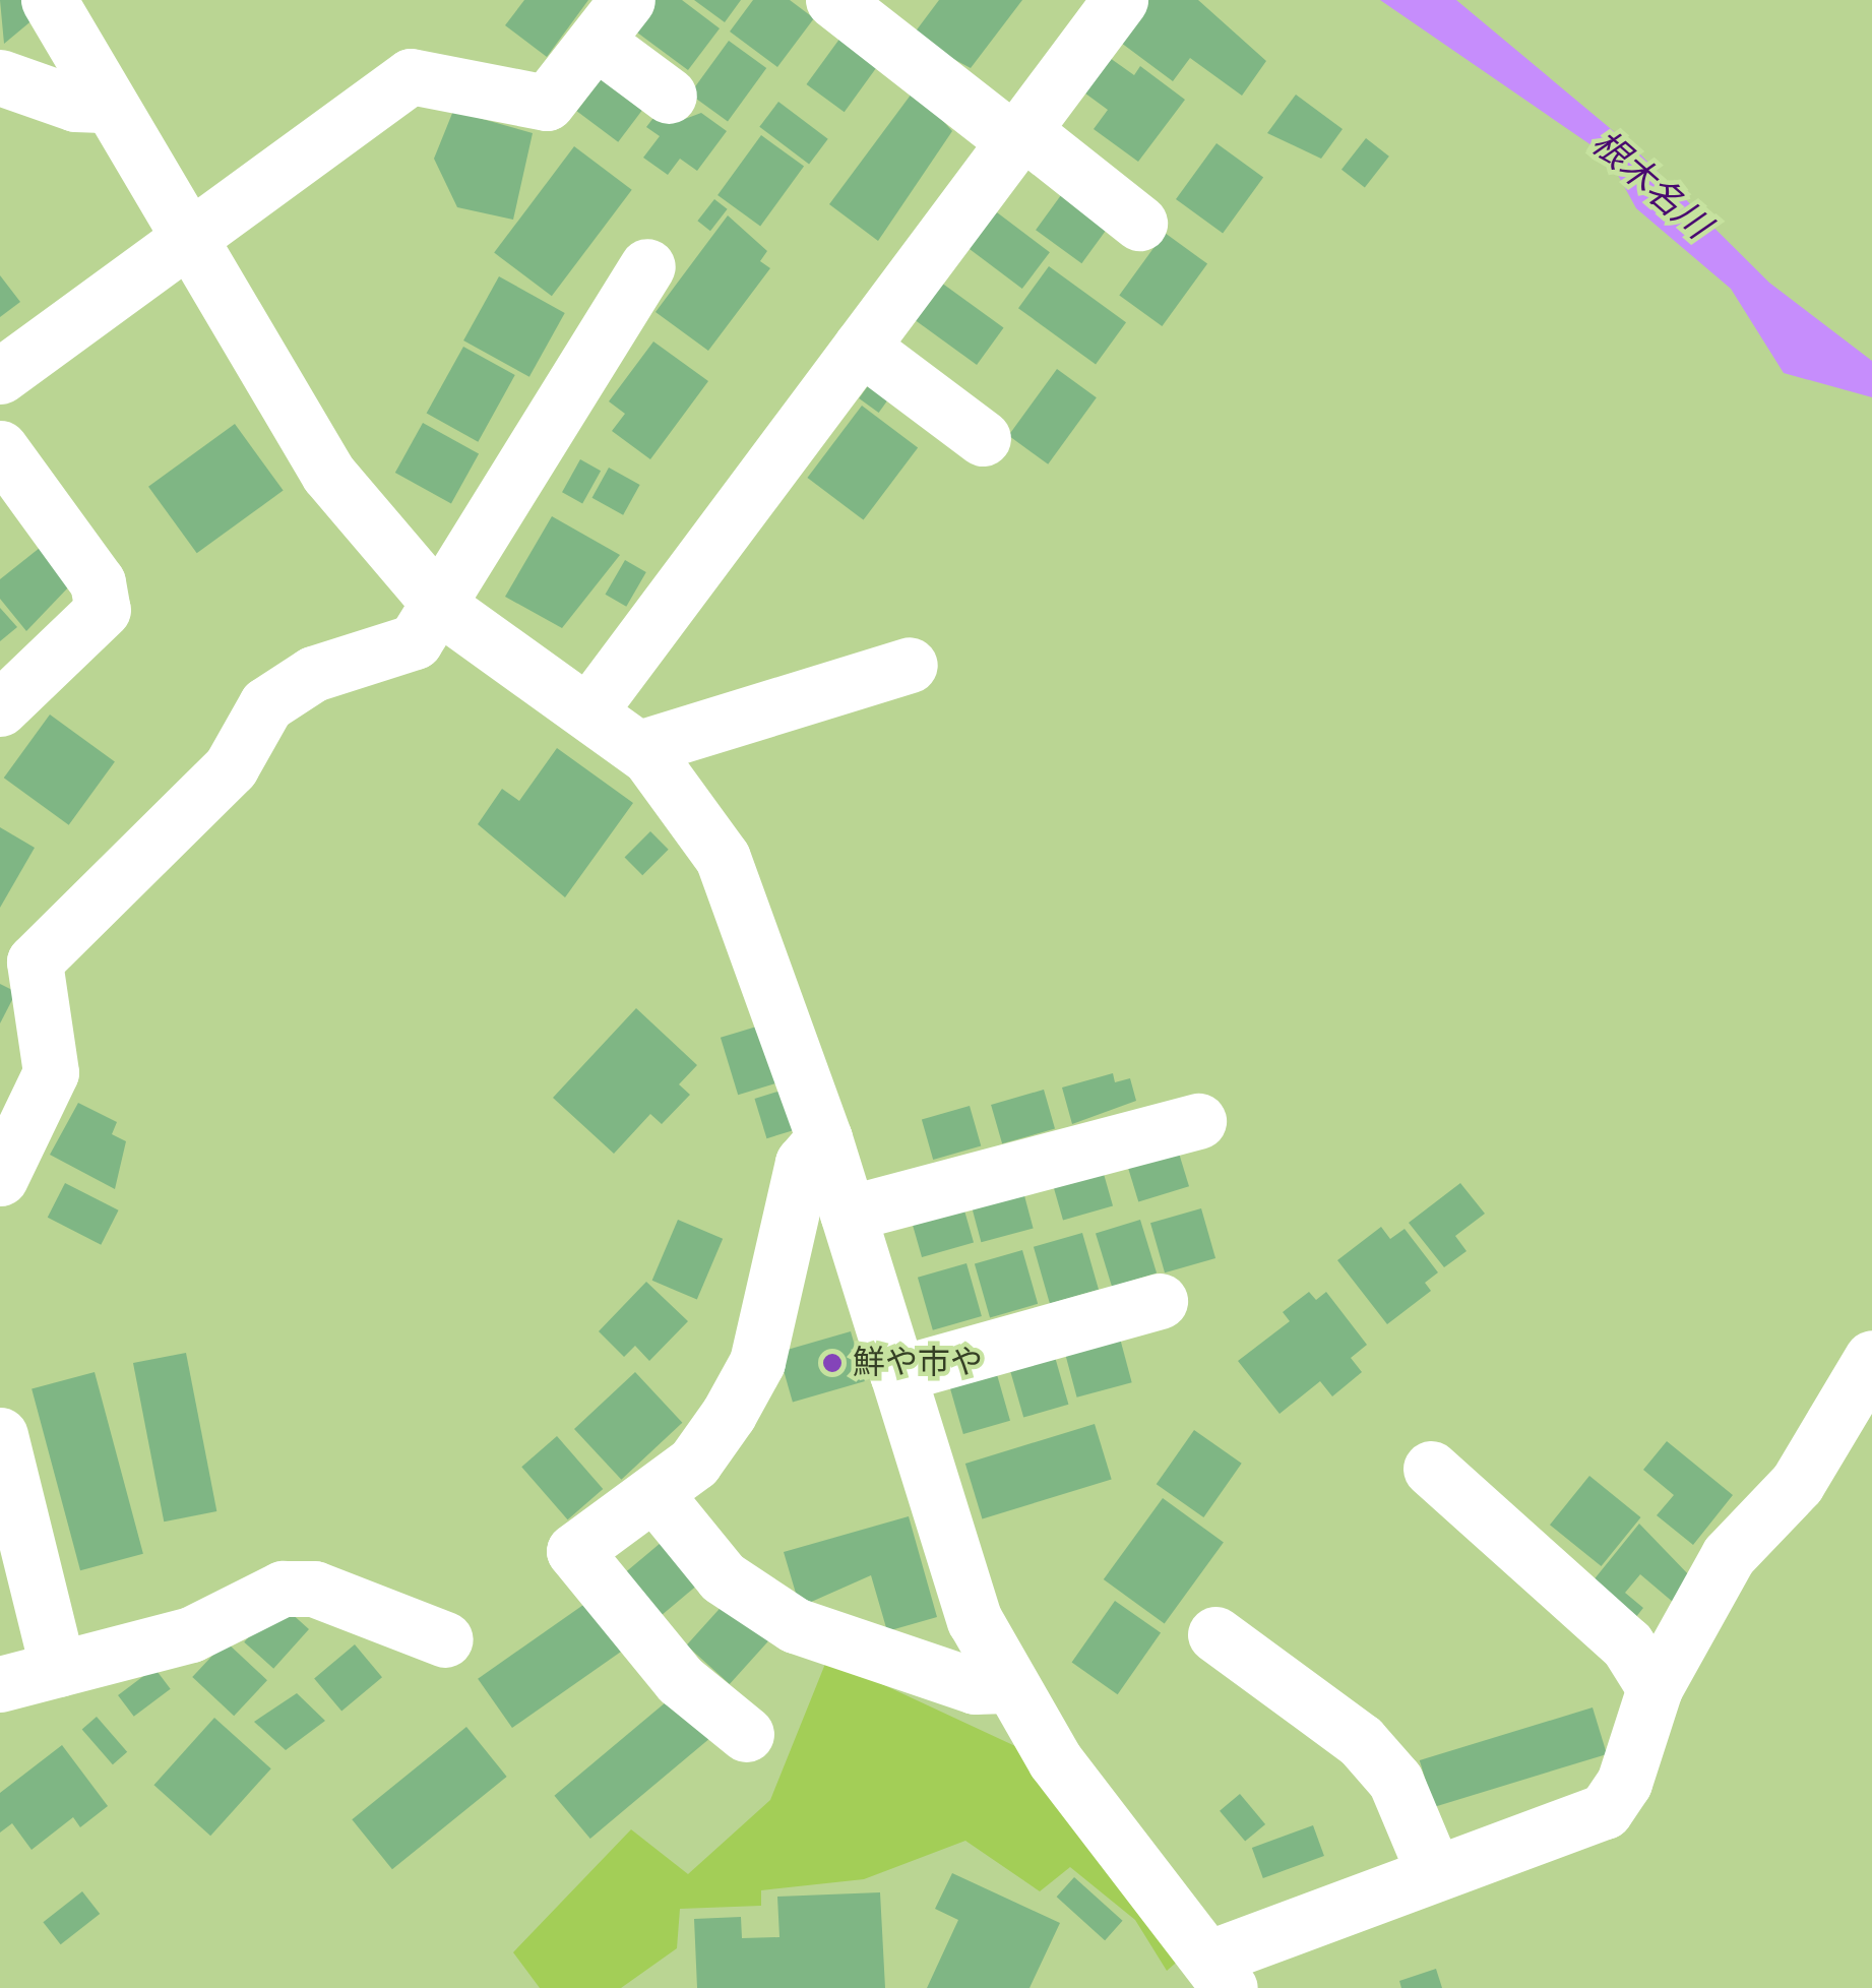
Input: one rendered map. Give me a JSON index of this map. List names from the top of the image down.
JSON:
{
  "water": ["根木名川"],
  "places": ["鮮や市や"]
}
